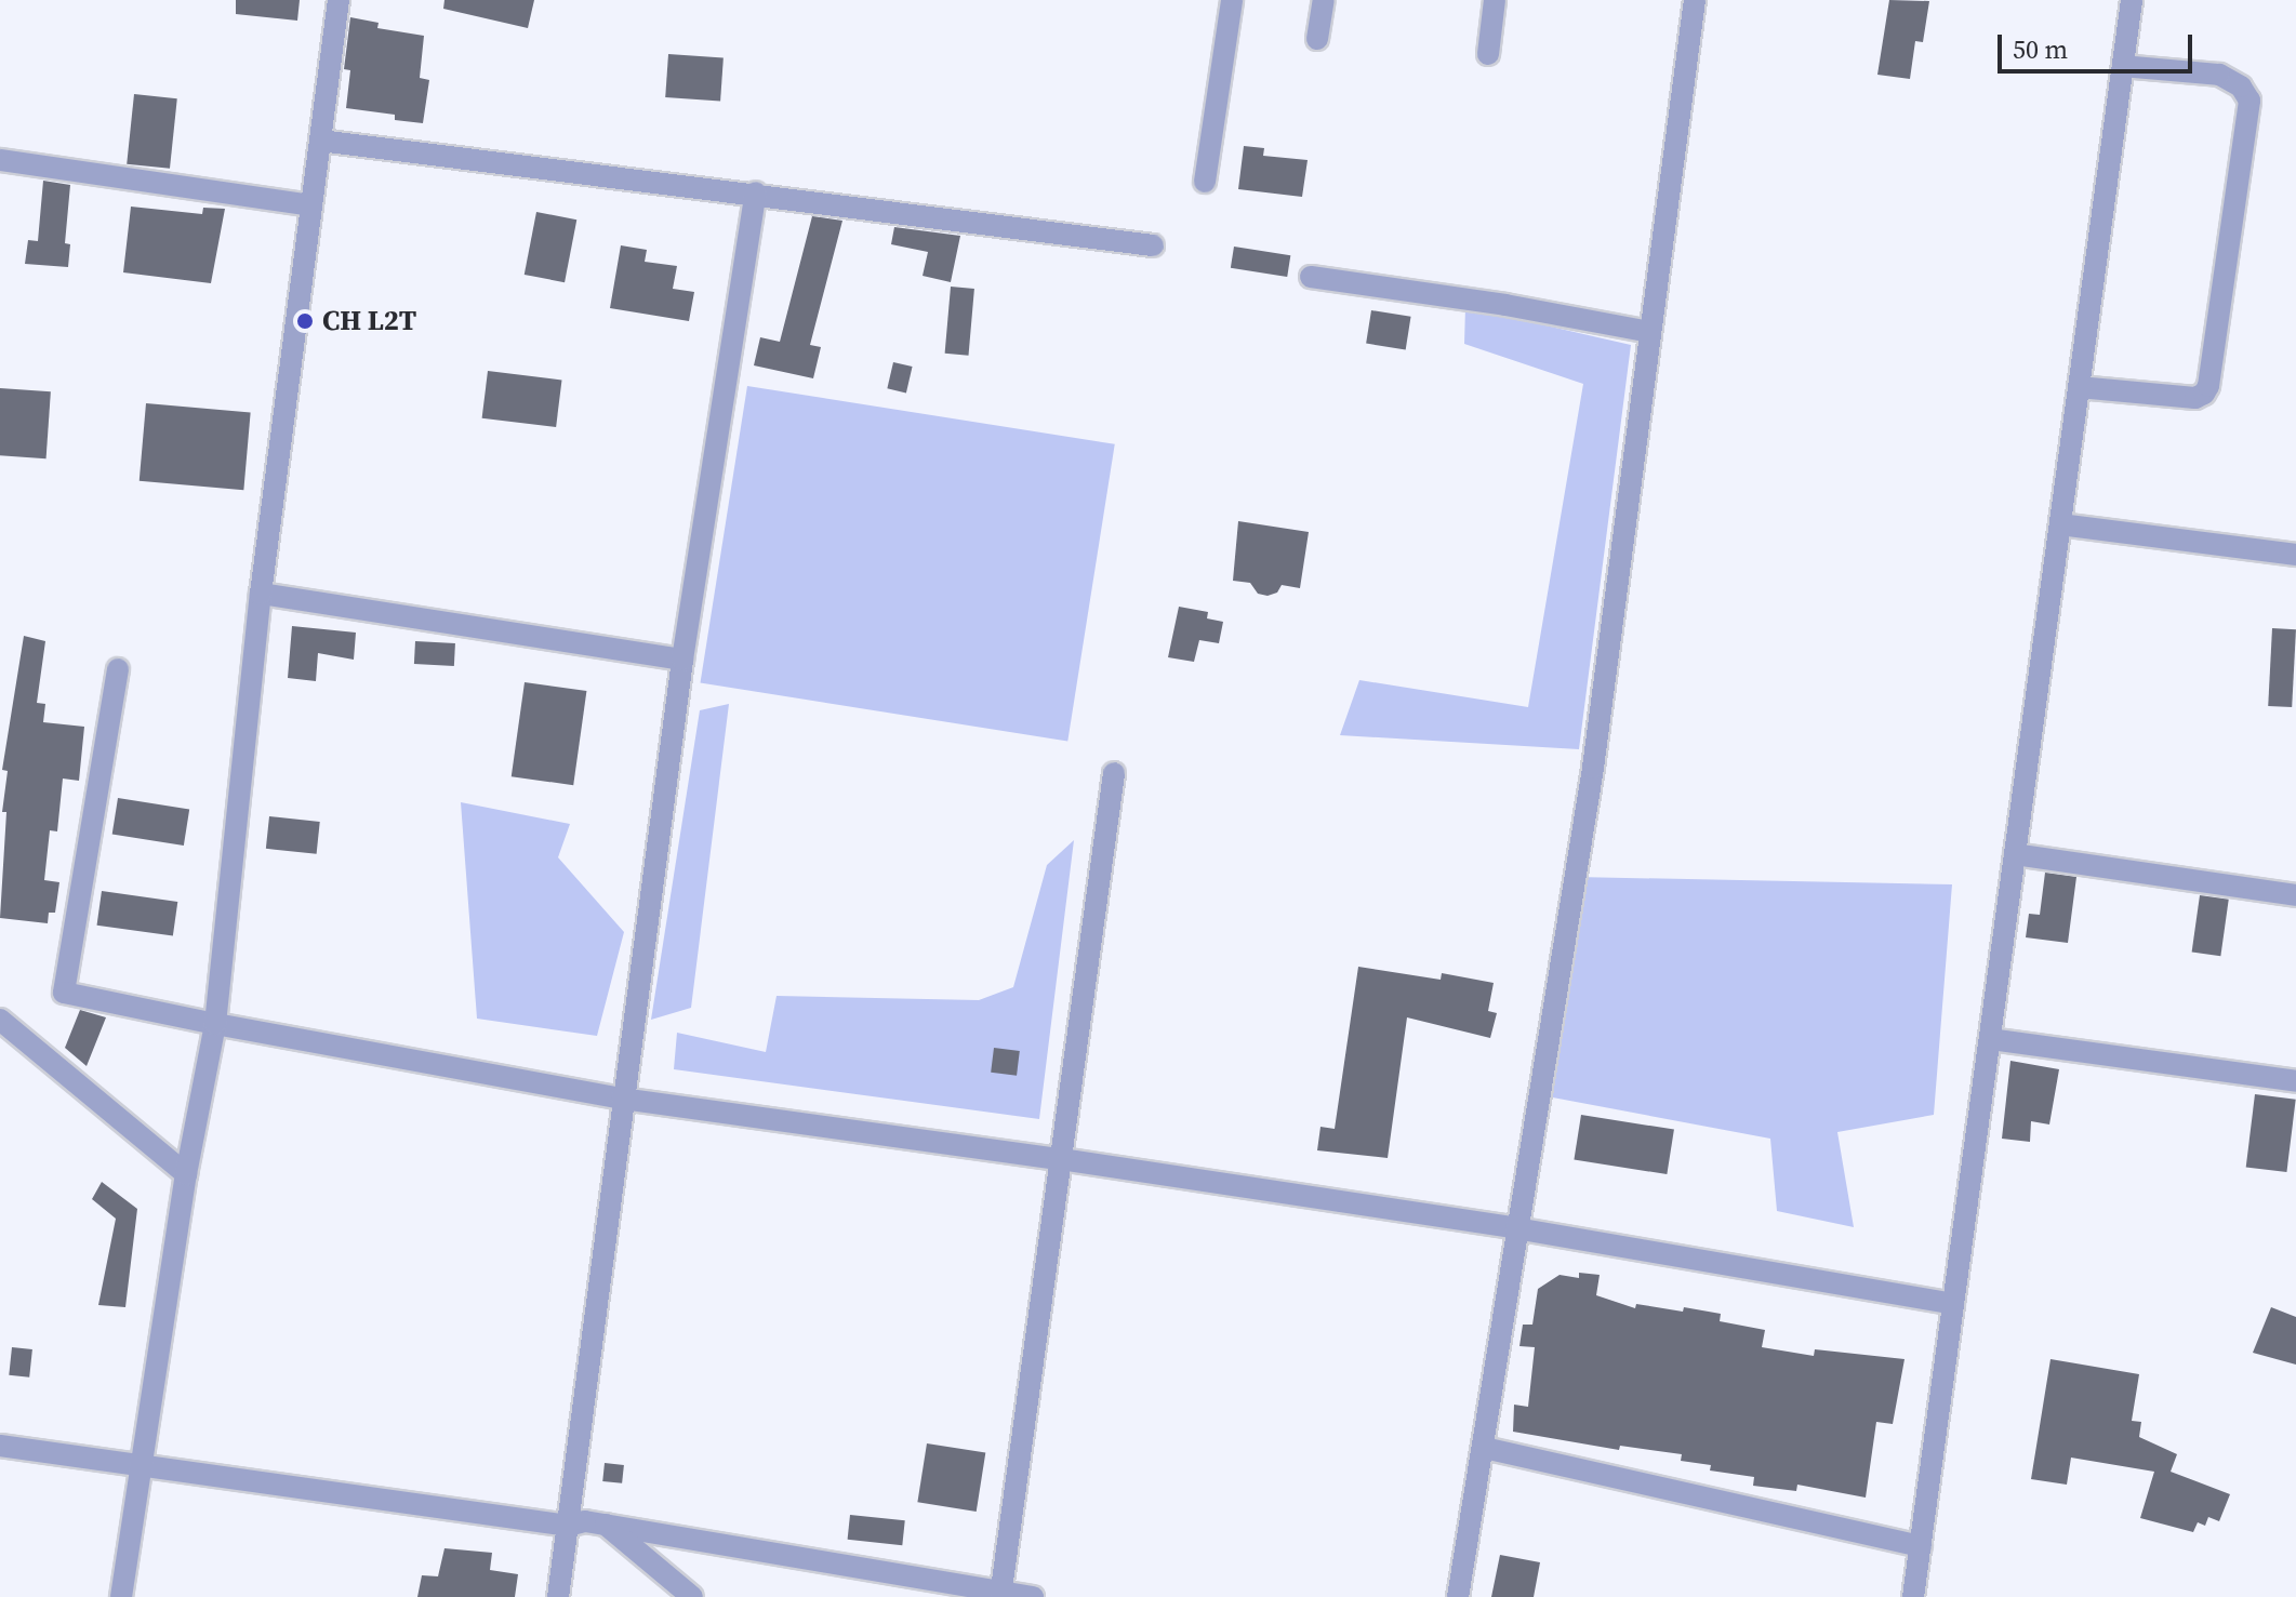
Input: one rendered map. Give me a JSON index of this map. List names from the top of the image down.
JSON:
{
  "places": ["CH L2T"],
  "scale_bar": "50 m"
}
